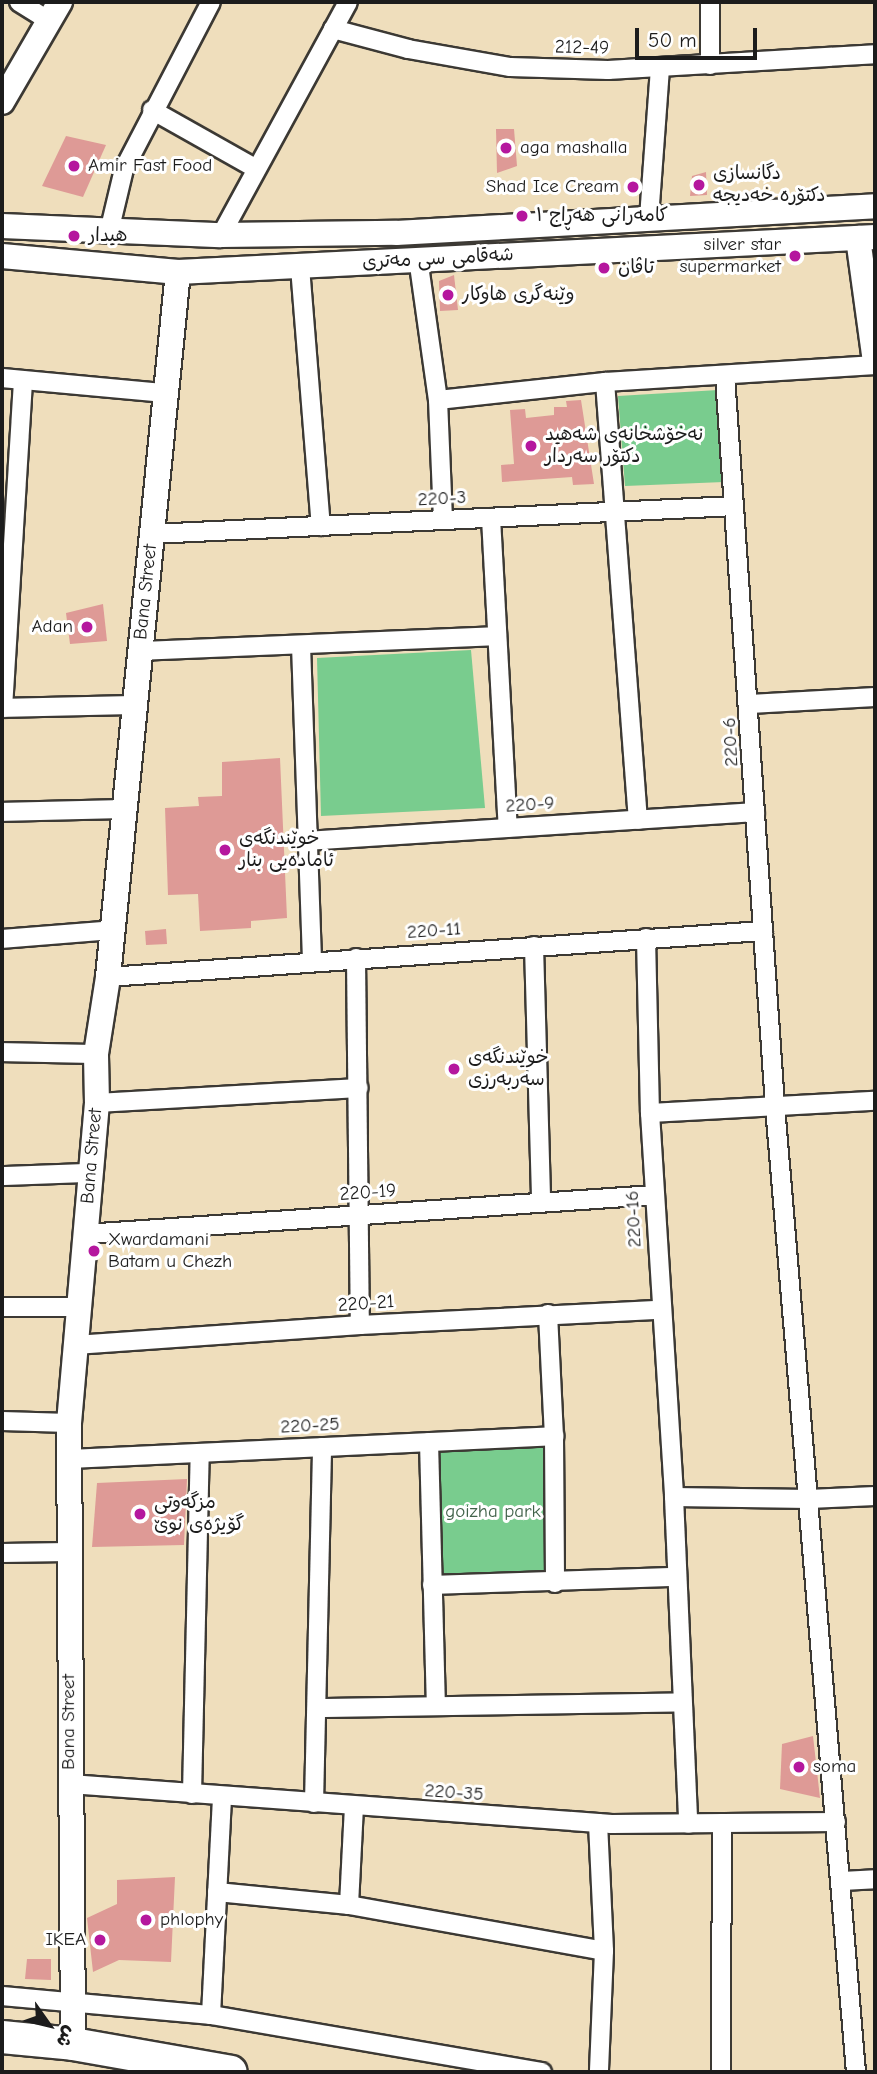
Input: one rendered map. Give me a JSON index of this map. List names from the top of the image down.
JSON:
{
  "streets": {
    "street": [
      "212-49",
      "شەقامی سی مەتری",
      "220-3",
      "Bana Street",
      "220-6",
      "220-9",
      "220-11",
      "220-19",
      "220-16",
      "220-21",
      "220-25",
      "220-35"
    ]
  },
  "crossings": [
    ["شەقامی سی مەتری", "Bana Street"],
    ["220-3", "Bana Street"],
    ["220-3", "220-6"],
    ["Bana Street", "220-11"],
    ["Bana Street", "220-19"],
    ["Bana Street", "220-21"],
    ["Bana Street", "220-25"],
    ["Bana Street", "220-35"],
    ["220-6", "220-9"],
    ["220-6", "220-11"],
    ["220-6", "220-35"],
    ["220-11", "220-16"],
    ["220-19", "220-16"],
    ["220-16", "220-21"],
    ["220-16", "220-35"]
  ],
  "parks": ["goizha park"],
  "places": [
    "aga mashalla",
    "Amir Fast Food",
    "دگانسازی دکتۆرە خەدیجە",
    "Shad Ice Cream",
    "کامەرانی هەڕاج ۱",
    "هيدار",
    "silver star supermarket",
    "تاڤان",
    "وێنەگری هاوکار",
    "نەخۆشخانەی شەهید دکتۆر سەردار",
    "Adan",
    "خوێندنگەی ئامادەیی بنار",
    "خوێندنگەی سەربەرزی",
    "Xwardamani Batam u Chezh",
    "مزگەوتی گۆیژەی نوێ",
    "soma",
    "phlophy",
    "IKEA"
  ],
  "scale_bar": "50 m",
  "north": "bottom right"
}
